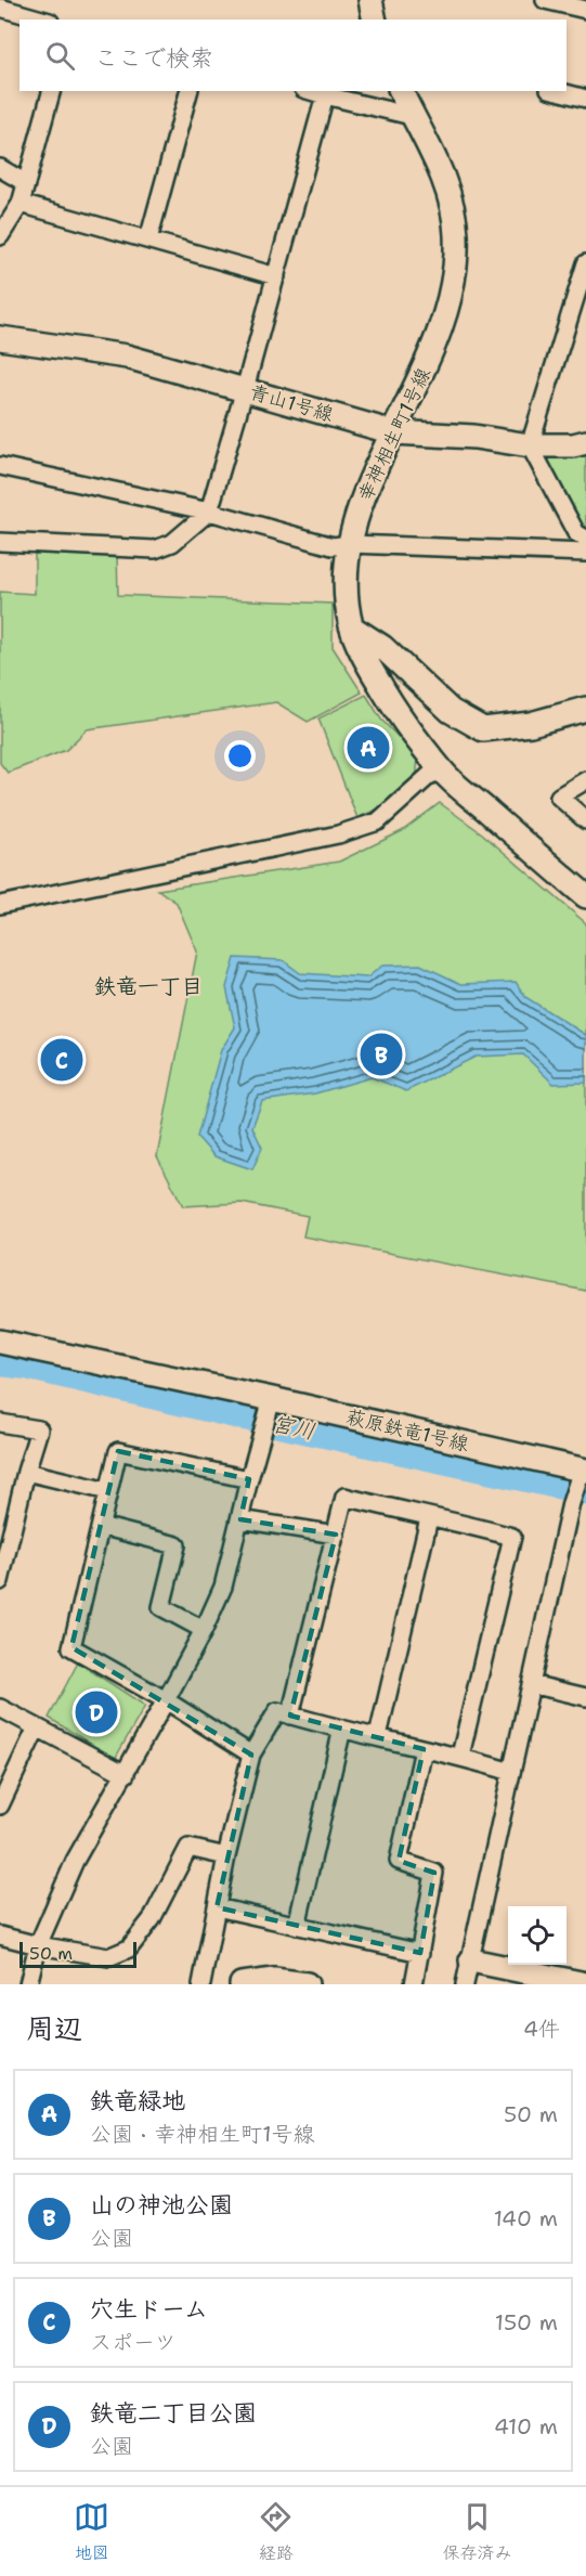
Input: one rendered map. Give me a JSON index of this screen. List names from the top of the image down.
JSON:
{
  "streets": {
    "street": ["青山1号線", "幸神相生町1号線", "萩原鉄竜1号線"]
  },
  "crossings": [
    ["青山1号線", "幸神相生町1号線"]
  ],
  "districts": ["鉄竜一丁目"],
  "water": ["宮川"],
  "scale_bar": "50 m",
  "page": {
    "search": "ここで検索",
    "pins": [
      "A",
      "B",
      "C",
      "D"
    ],
    "scale": "50 m",
    "heading": ["周辺", "4件"],
    "list": [
      {
        "mark": "A",
        "name": "鉄竜緑地",
        "note": "公園 · 幸神相生町1号線",
        "value": "50 m"
      },
      {
        "mark": "B",
        "name": "山の神池公園",
        "note": "公園",
        "value": "140 m"
      },
      {
        "mark": "C",
        "name": "穴生ドーム",
        "note": "スポーツ",
        "value": "150 m"
      },
      {
        "mark": "D",
        "name": "鉄竜二丁目公園",
        "note": "公園",
        "value": "410 m"
      }
    ],
    "nav": ["地図", "経路", "保存済み"]
  }
}
